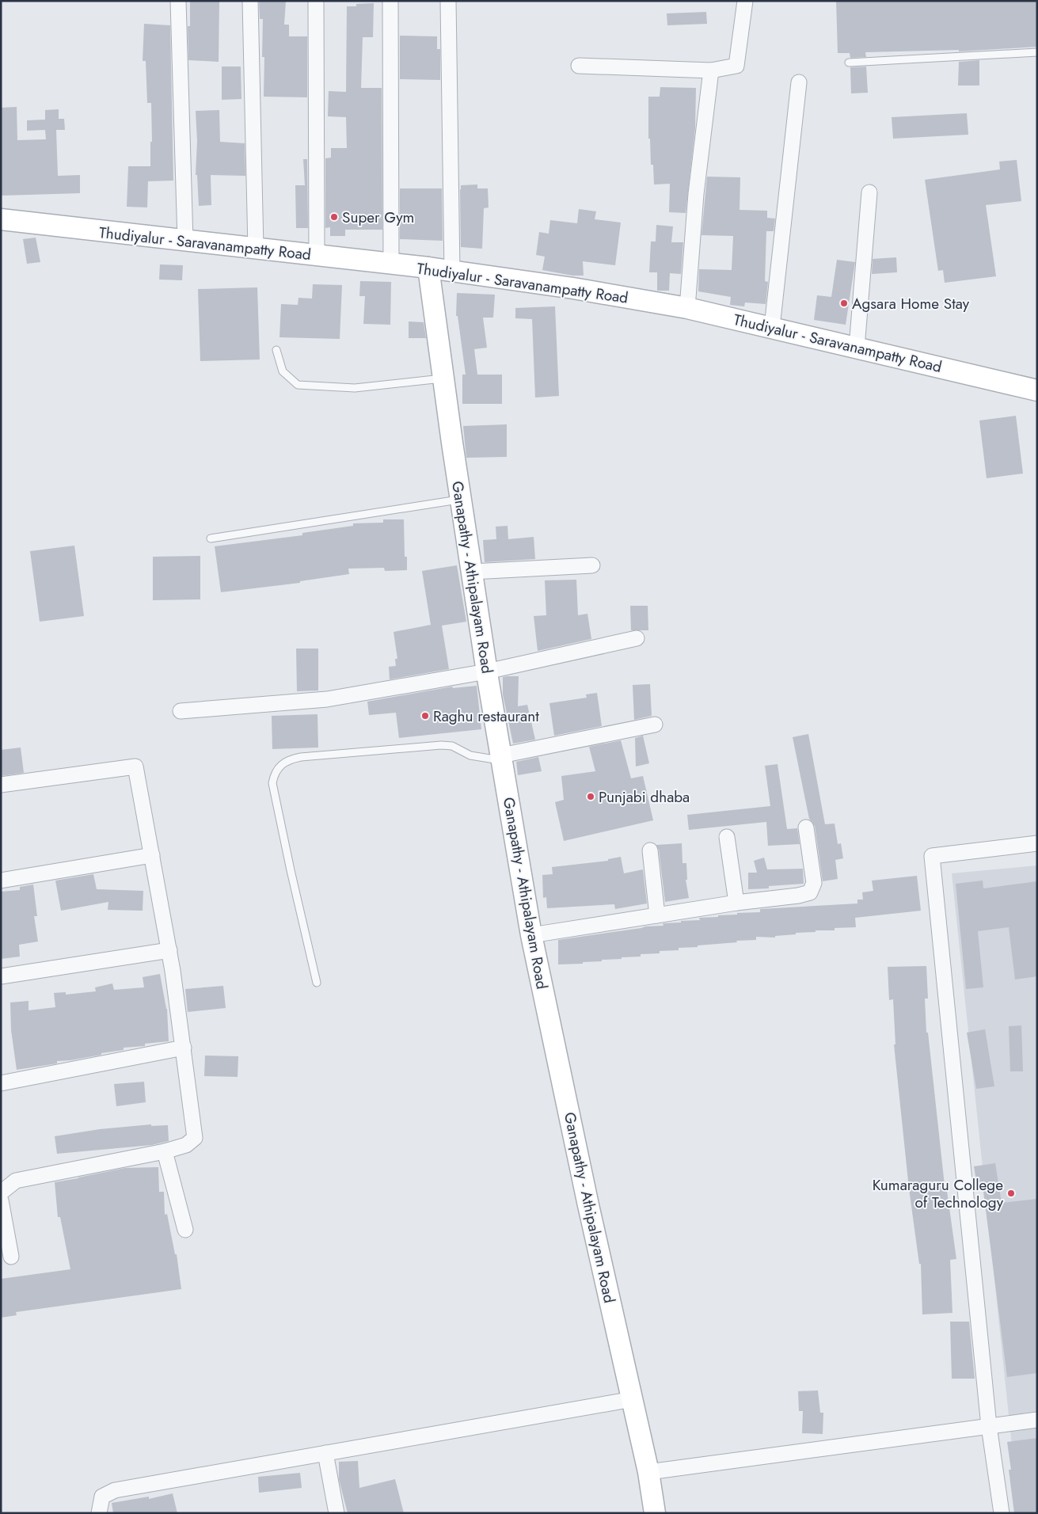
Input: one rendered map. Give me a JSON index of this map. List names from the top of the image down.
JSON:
{
  "streets": {
    "main road": ["Thudiyalur - Saravanampatty Road", "Ganapathy - Athipalayam Road"]
  },
  "crossings": [
    ["Thudiyalur - Saravanampatty Road", "Ganapathy - Athipalayam Road"]
  ],
  "places": [
    "Super Gym",
    "Agsara Home Stay",
    "Raghu restaurant",
    "Punjabi dhaba",
    "Kumaraguru College of Technology"
  ]
}
